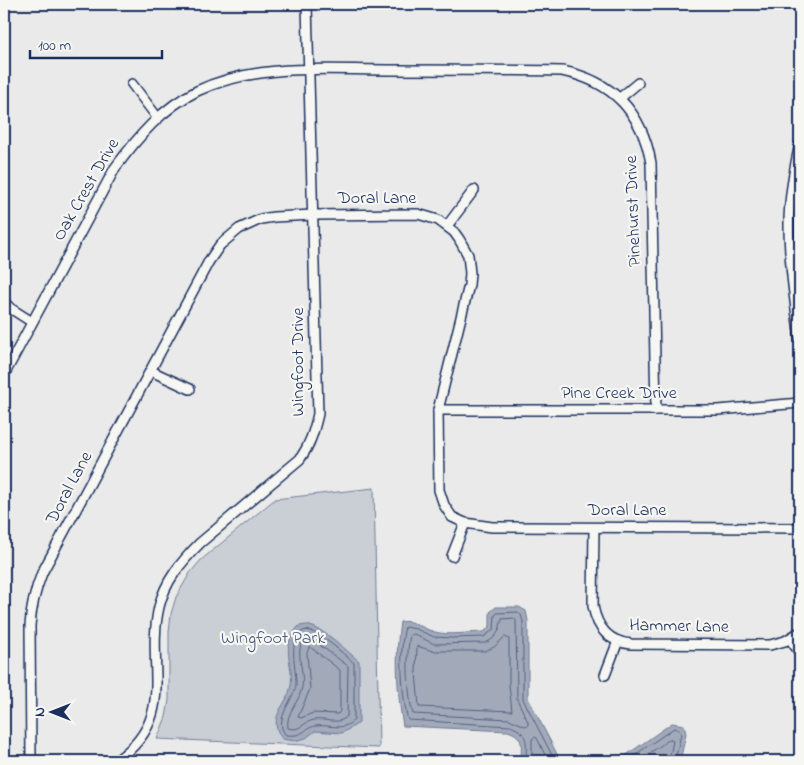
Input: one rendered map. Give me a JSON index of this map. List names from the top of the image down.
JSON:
{
  "streets": {
    "street": [
      "Oak Crest Drive",
      "Doral Lane",
      "Pinehurst Drive",
      "Wingfoot Drive",
      "Pine Creek Drive",
      "Hammer Lane"
    ]
  },
  "crossings": [
    ["Oak Crest Drive", "Pinehurst Drive"],
    ["Oak Crest Drive", "Wingfoot Drive"],
    ["Doral Lane", "Wingfoot Drive"],
    ["Doral Lane", "Pine Creek Drive"],
    ["Doral Lane", "Hammer Lane"],
    ["Pinehurst Drive", "Wingfoot Drive"],
    ["Pinehurst Drive", "Pine Creek Drive"]
  ],
  "parks": ["Wingfoot Park"],
  "scale_bar": "100 m",
  "north": "left"
}
